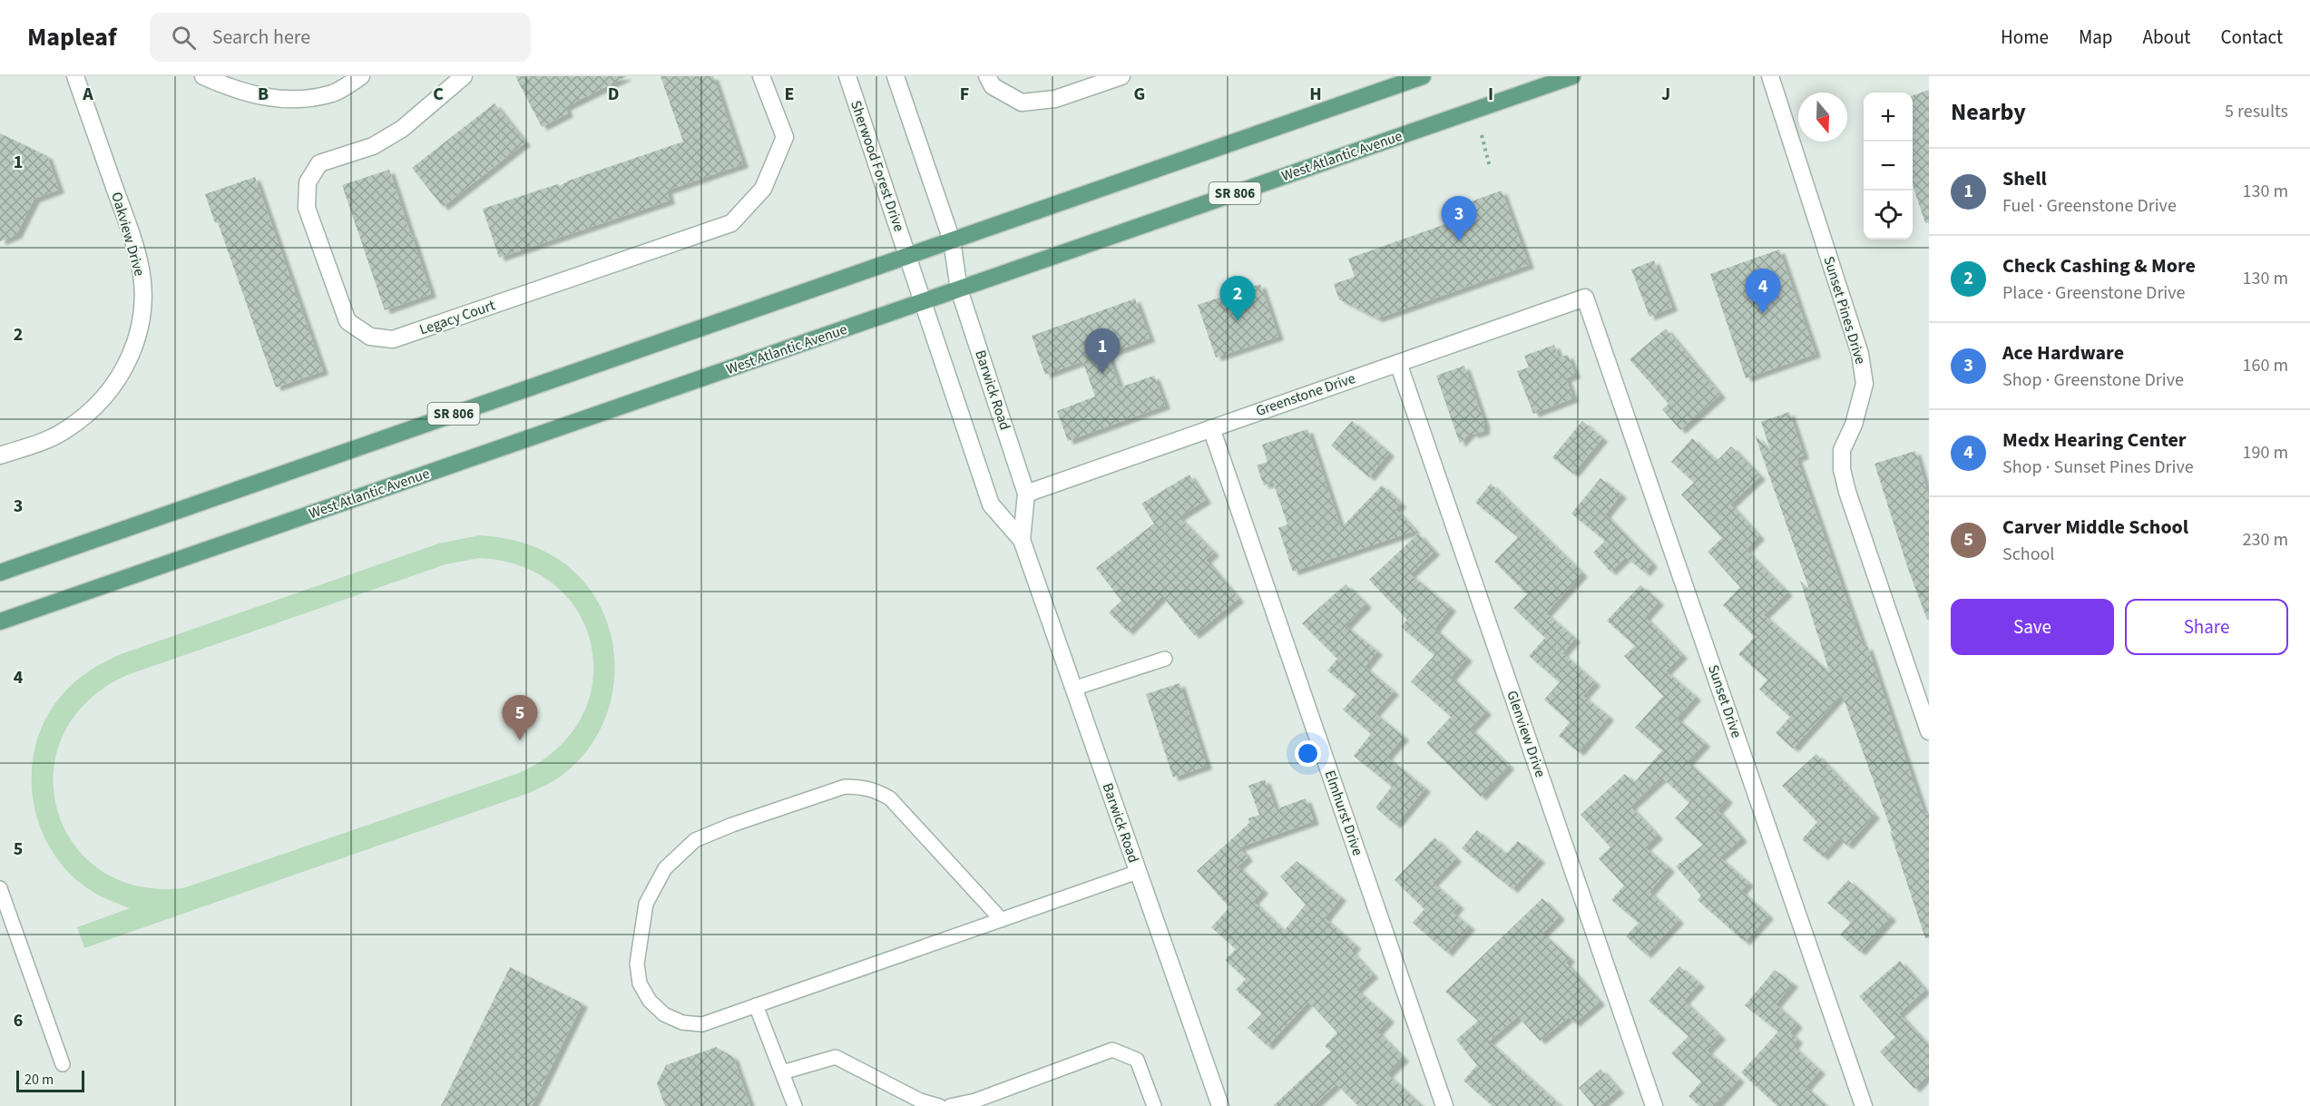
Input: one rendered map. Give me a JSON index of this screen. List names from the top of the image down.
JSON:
{
  "streets": {
    "main road": ["West Atlantic Avenue", "SR 806"],
    "street": [
      "Sherwood Forest Drive",
      "Oakview Drive",
      "Sunset Pines Drive",
      "Legacy Court",
      "Barwick Road",
      "Greenstone Drive",
      "Sunset Drive",
      "Glenview Drive",
      "Elmhurst Drive"
    ]
  },
  "crossings": [
    ["West Atlantic Avenue", "Barwick Road"],
    ["Sherwood Forest Drive", "SR 806"],
    ["Sherwood Forest Drive", "Barwick Road"],
    ["SR 806", "Barwick Road"],
    ["Barwick Road", "Greenstone Drive"],
    ["Greenstone Drive", "Sunset Drive"],
    ["Greenstone Drive", "Glenview Drive"],
    ["Greenstone Drive", "Elmhurst Drive"]
  ],
  "scale_bar": "20 m",
  "north": "bottom",
  "page": {
    "header": "Mapleaf",
    "search": "Search here",
    "nav": [
      "Home",
      "Map",
      "About",
      "Contact"
    ],
    "heading": ["Nearby", "5 results"],
    "map_buttons": ["+", "−"],
    "list": [
      {
        "mark": "1",
        "name": "Shell",
        "note": "Fuel · Greenstone Drive",
        "value": "130 m"
      },
      {
        "mark": "2",
        "name": "Check Cashing & More",
        "note": "Place · Greenstone Drive",
        "value": "130 m"
      },
      {
        "mark": "3",
        "name": "Ace Hardware",
        "note": "Shop · Greenstone Drive",
        "value": "160 m"
      },
      {
        "mark": "4",
        "name": "Medx Hearing Center",
        "note": "Shop · Sunset Pines Drive",
        "value": "190 m"
      },
      {
        "mark": "5",
        "name": "Carver Middle School",
        "note": "School",
        "value": "230 m"
      }
    ],
    "pins": [
      "3",
      "4",
      "2",
      "1",
      "5"
    ],
    "buttons": ["Save", "Share"],
    "scale": "20 m"
  },
  "grid": {
    "columns": [
      "A",
      "B",
      "C",
      "D",
      "E",
      "F",
      "G",
      "H",
      "I",
      "J"
    ],
    "rows": [
      "1",
      "2",
      "3",
      "4",
      "5",
      "6"
    ]
  }
}
